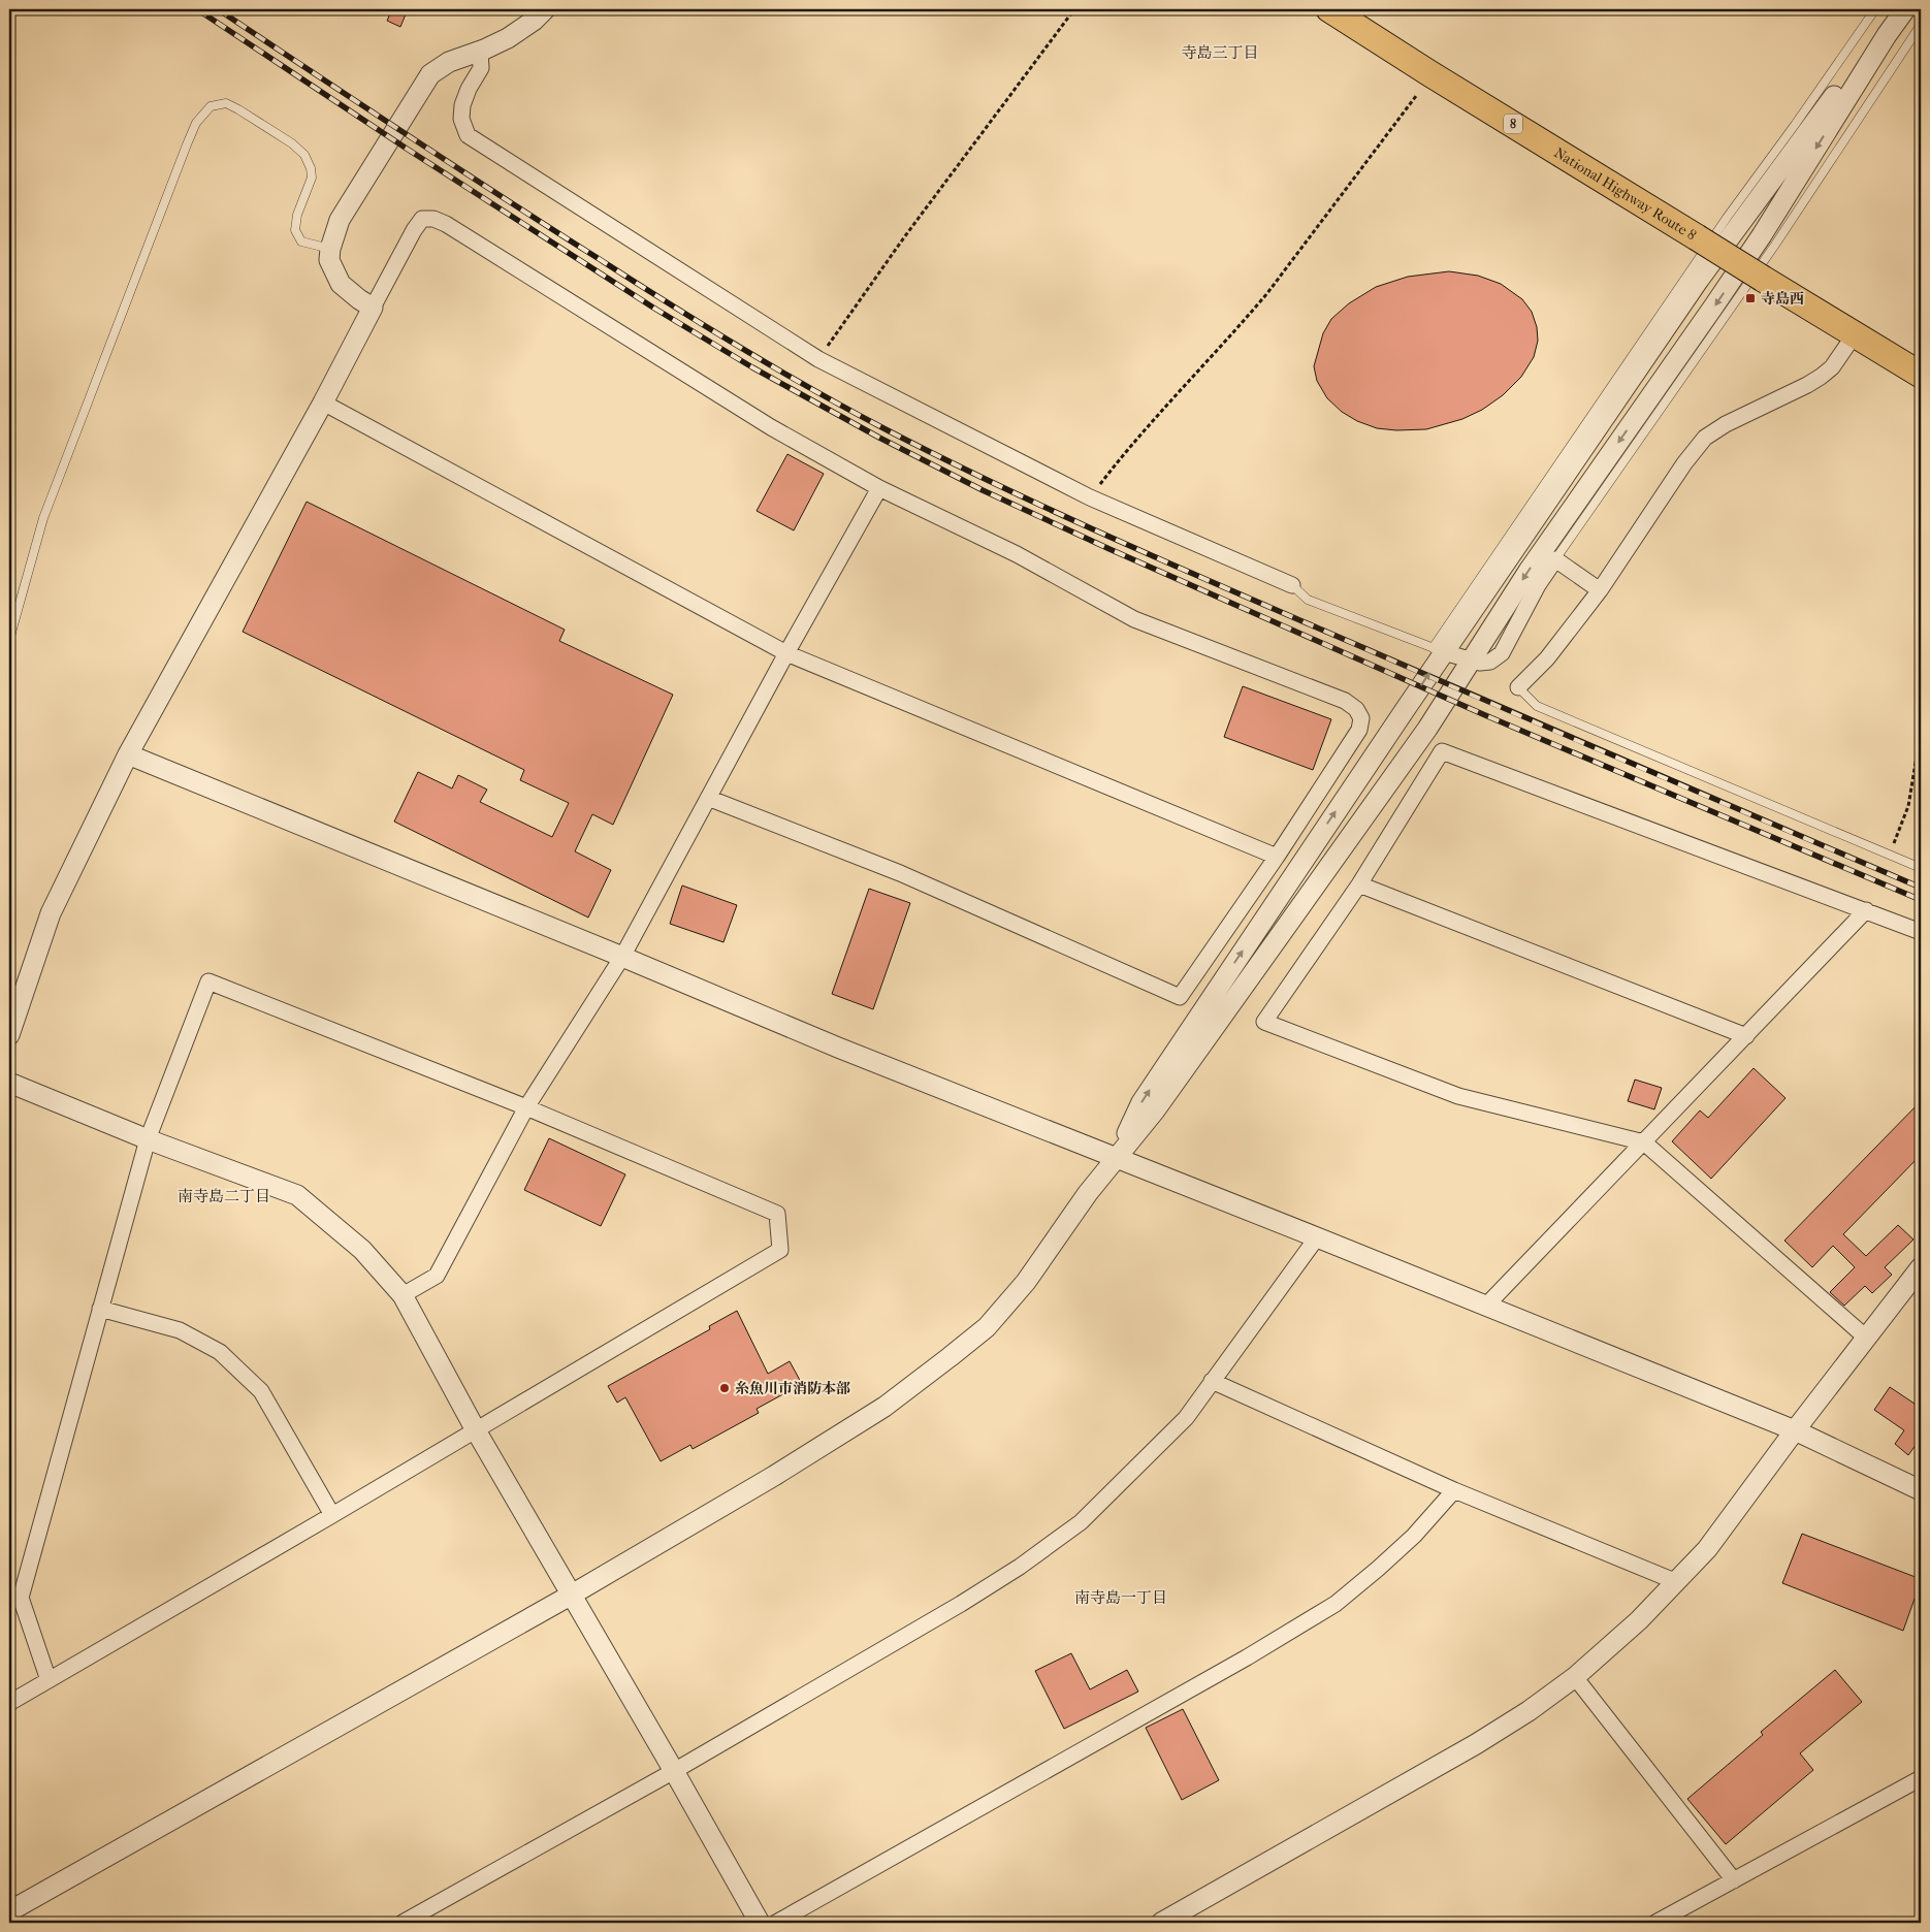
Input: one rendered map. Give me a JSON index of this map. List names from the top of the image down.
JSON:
{
  "streets": {
    "highway": ["8", "National Highway Route 8"]
  },
  "districts": ["寺島三丁目", "南寺島二丁目", "南寺島一丁目"],
  "places": {
    "transit": ["寺島西"],
    "other": ["糸魚川市消防本部"]
  }
}
